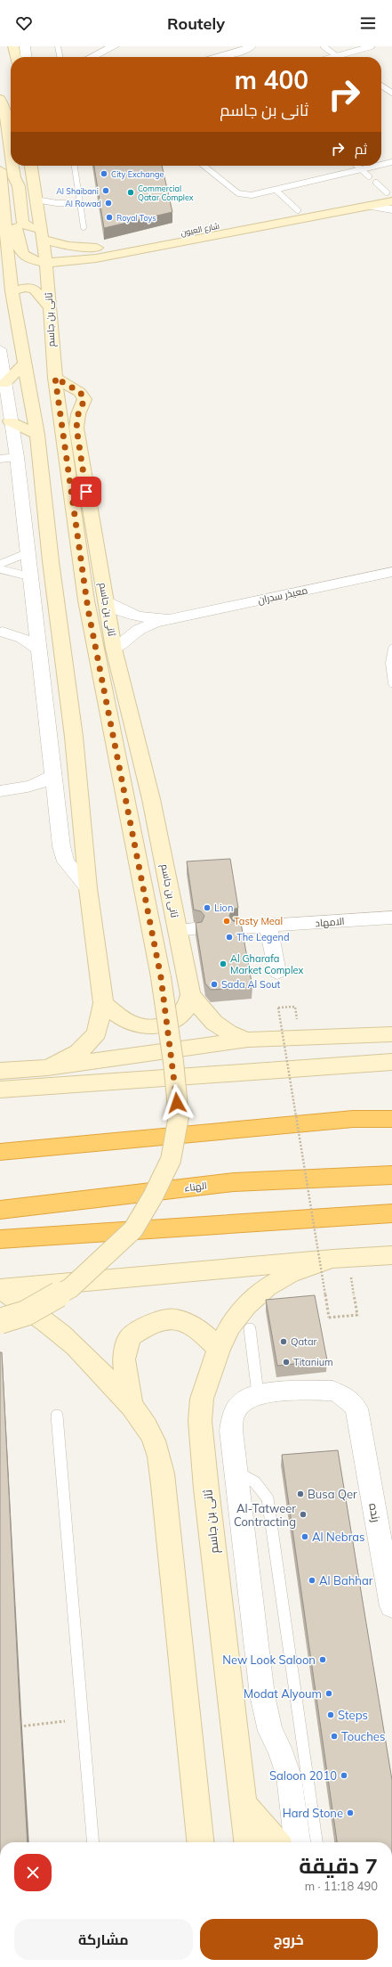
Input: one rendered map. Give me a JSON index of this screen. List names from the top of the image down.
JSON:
{
  "streets": {
    "highway": ["الهناء"],
    "main road": ["شارع العيون", "ثانى بن جاسم"],
    "street": ["معيذر سدران", "الامهاد", "رنده"]
  },
  "crossings": [
    ["شارع العيون", "ثانى بن جاسم"],
    ["ثانى بن جاسم", "معيذر سدران"]
  ],
  "places": [
    "City Exchange",
    "Al Shaibani",
    "Commercial Qatar Complex",
    "Al Rowad",
    "Royal Toys",
    "Lion",
    "Tasty Meal",
    "The Legend",
    "Al Gharafa Market Complex",
    "Sada Al Sout",
    "Qatar",
    "Titanium",
    "Busa Qer",
    "Al-Tatweer Contracting",
    "Al Nebras",
    "Al Bahhar",
    "New Look Saloon",
    "Modat Alyoum",
    "Steps",
    "Touches",
    "Saloon 2010",
    "Hard Stone"
  ],
  "page": {
    "header": "Routely",
    "turn": ["400 m", "ثانى بن جاسم"],
    "then": "ثم",
    "heading": ["7 دقيقة", "490 m · 11:18"],
    "buttons": ["خروج", "مشاركة"]
  }
}
